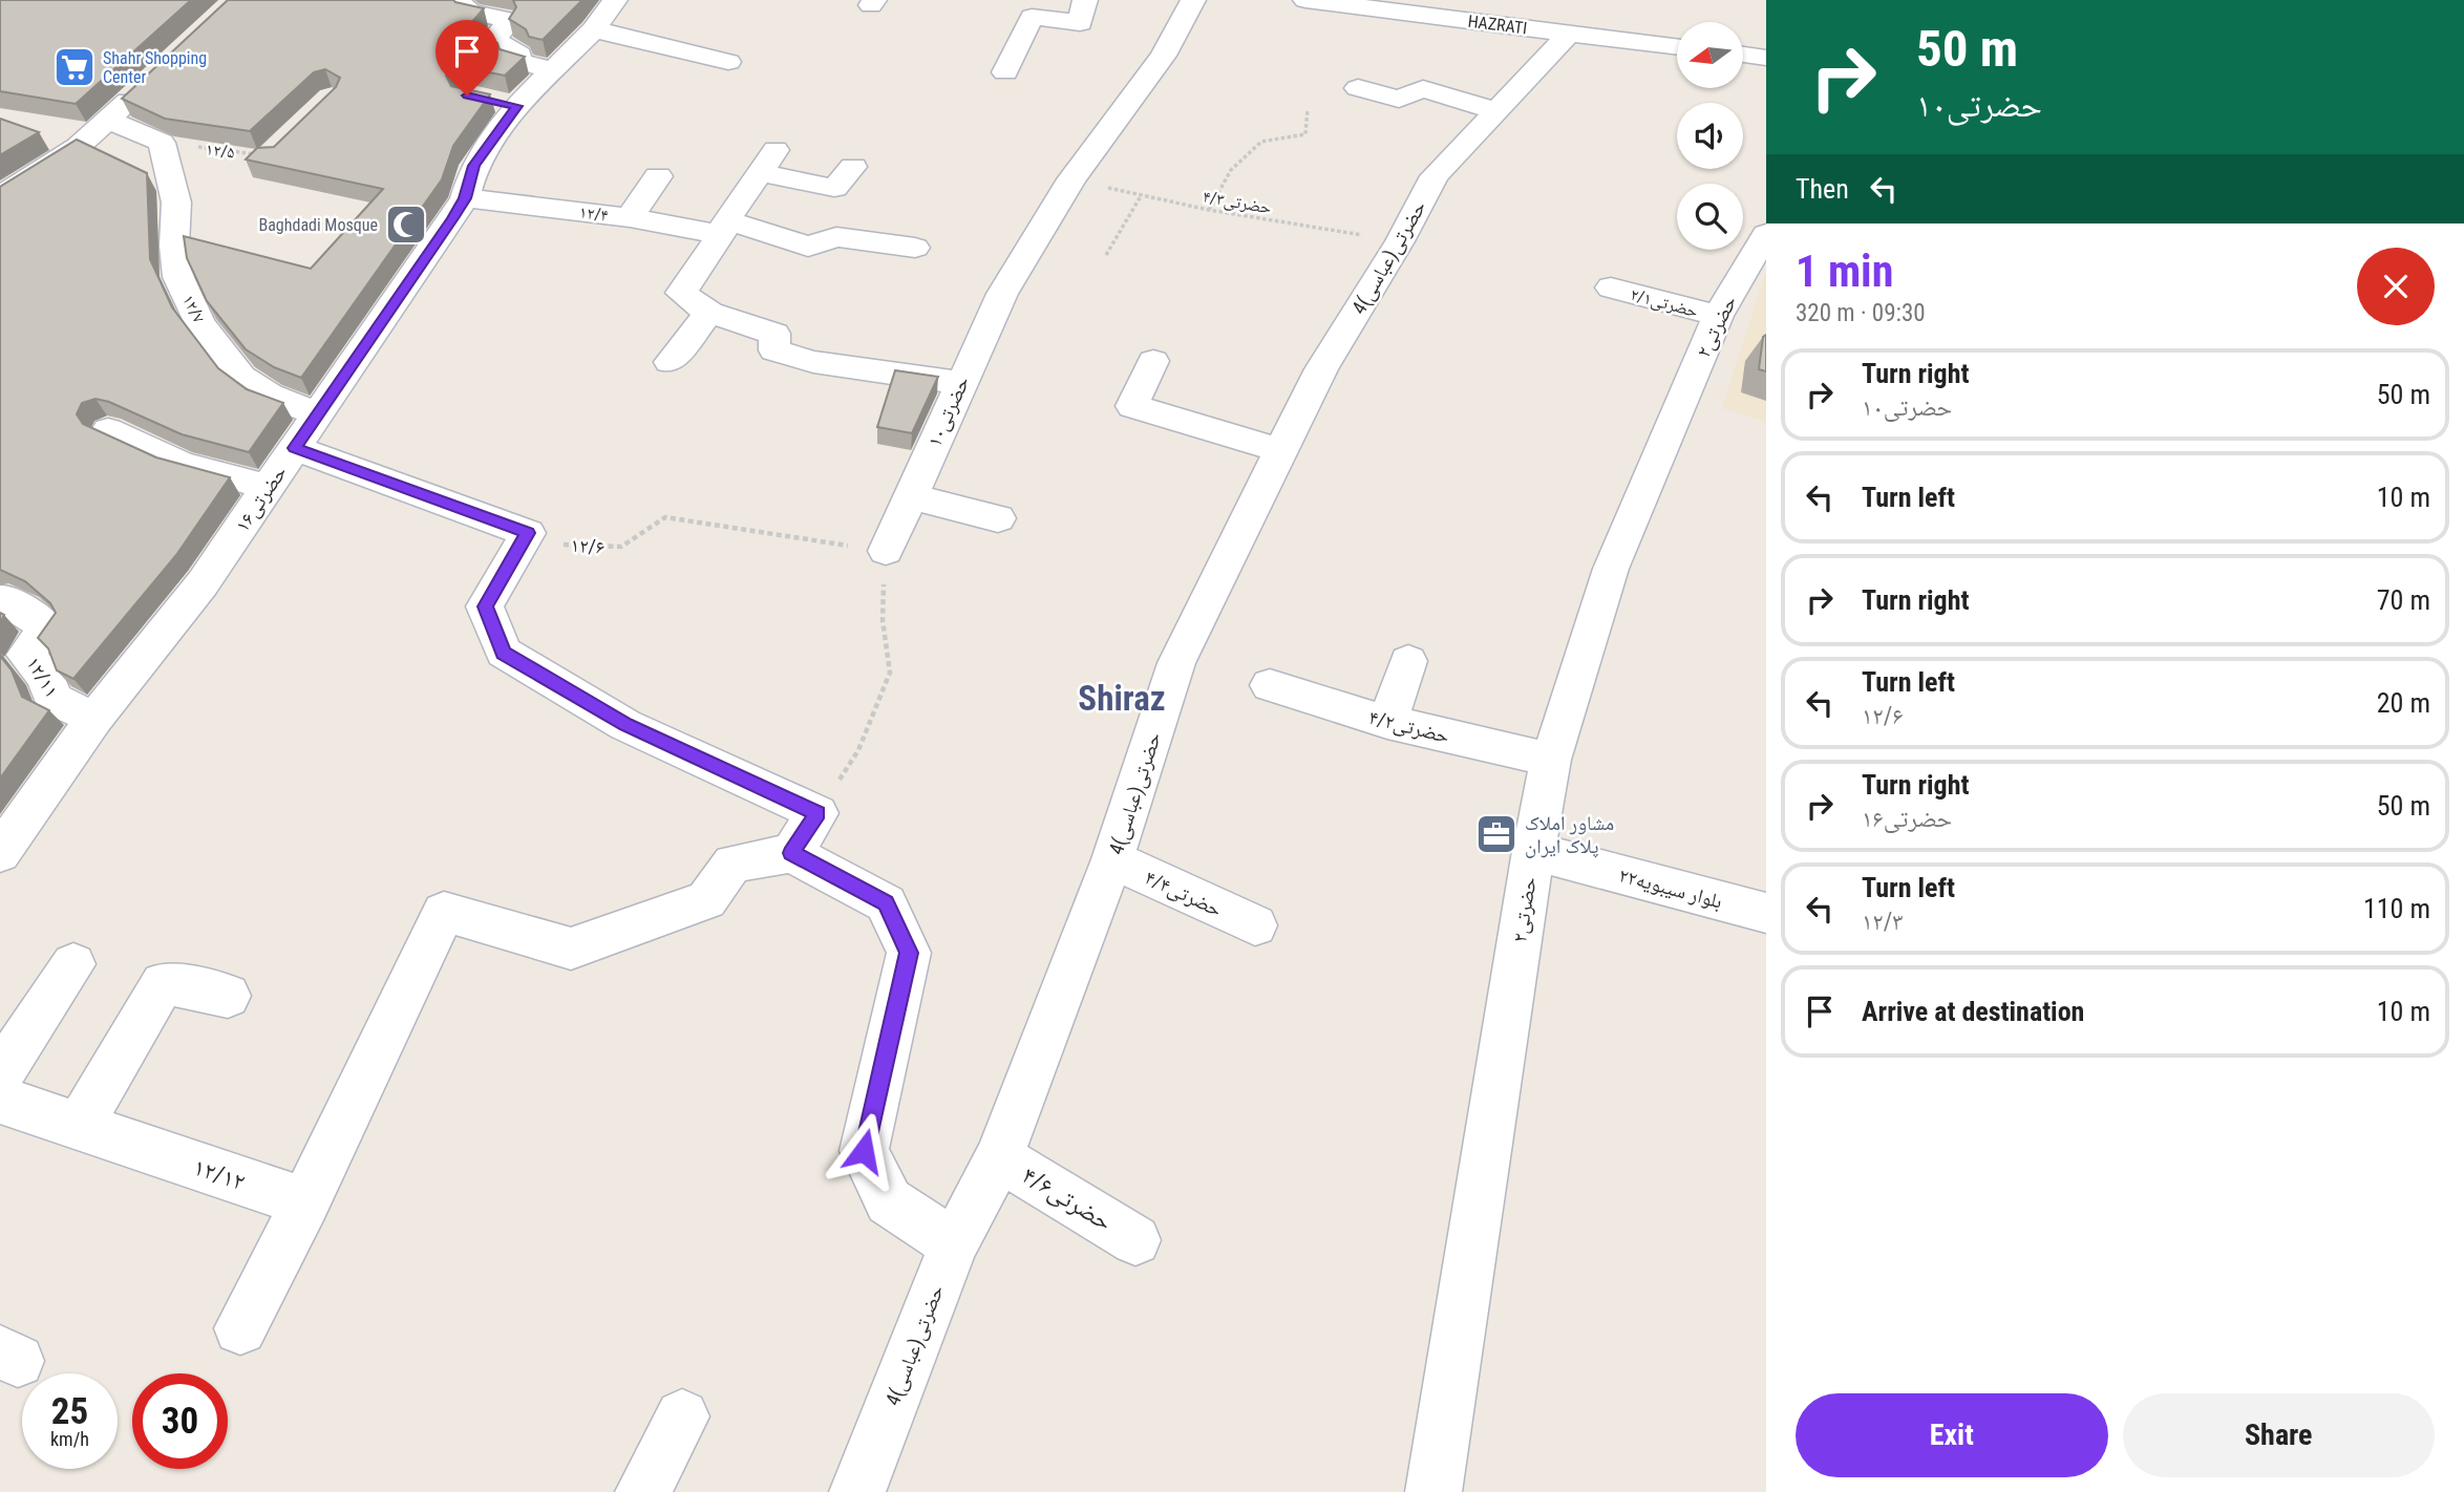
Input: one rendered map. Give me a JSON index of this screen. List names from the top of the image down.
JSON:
{
  "streets": {
    "street": [
      "HAZRATI",
      "۱۲/۴",
      "4حضرتی(عباسی)",
      "حضرتی۲/۱",
      "۱۲/۷",
      "حضرتی۲",
      "حضرتی۱۰",
      "حضرتی۱۶",
      "۱۲/۱۱",
      "حضرتی۴/۲",
      "بلوار سیبویه۲۲",
      "حضرتی۴/۴",
      "۱۲/۱۲",
      "حضرتی۴/۶"
    ],
    "path": ["۱۲/۵", "حضرتی۴/۳", "۱۲/۶"]
  },
  "crossings": [
    ["HAZRATI", "4حضرتی(عباسی)"],
    ["۱۲/۵", "۱۲/۷"],
    ["حضرتی۴/۳", "4حضرتی(عباسی)"],
    ["حضرتی۴/۳", "حضرتی۱۰"],
    ["۱۲/۴", "حضرتی۱۶"],
    ["4حضرتی(عباسی)", "حضرتی۴/۴"],
    ["4حضرتی(عباسی)", "حضرتی۴/۶"],
    ["حضرتی۲/۱", "حضرتی۲"],
    ["۱۲/۷", "حضرتی۱۶"],
    ["حضرتی۲", "حضرتی۴/۲"],
    ["حضرتی۲", "بلوار سیبویه۲۲"],
    ["حضرتی۱۰", "۱۲/۶"],
    ["حضرتی۱۶", "۱۲/۱۱"]
  ],
  "districts": ["Shiraz"],
  "places": {
    "supermarket": ["Shahr Shopping Center"],
    "mosque": ["Baghdadi Mosque"],
    "office": ["مشاور املاک پلاک ایران"]
  },
  "north": "left",
  "page": {
    "turn": ["50 m", "حضرتی۱۰"],
    "then": "Then",
    "heading": ["1 min", "320 m · 09:30"],
    "list": [
      {
        "name": "Turn right",
        "note": "حضرتی۱۰",
        "value": "50 m"
      },
      {
        "name": "Turn left",
        "value": "10 m"
      },
      {
        "name": "Turn right",
        "value": "70 m"
      },
      {
        "name": "Turn left",
        "note": "۱۲/۶",
        "value": "20 m"
      },
      {
        "name": "Turn right",
        "note": "حضرتی۱۶",
        "value": "50 m"
      },
      {
        "name": "Turn left",
        "note": "۱۲/۳",
        "value": "110 m"
      },
      {
        "name": "Arrive at destination",
        "value": "10 m"
      }
    ],
    "speed": "25 km/h",
    "limit": "30",
    "buttons": ["Exit", "Share"]
  }
}
